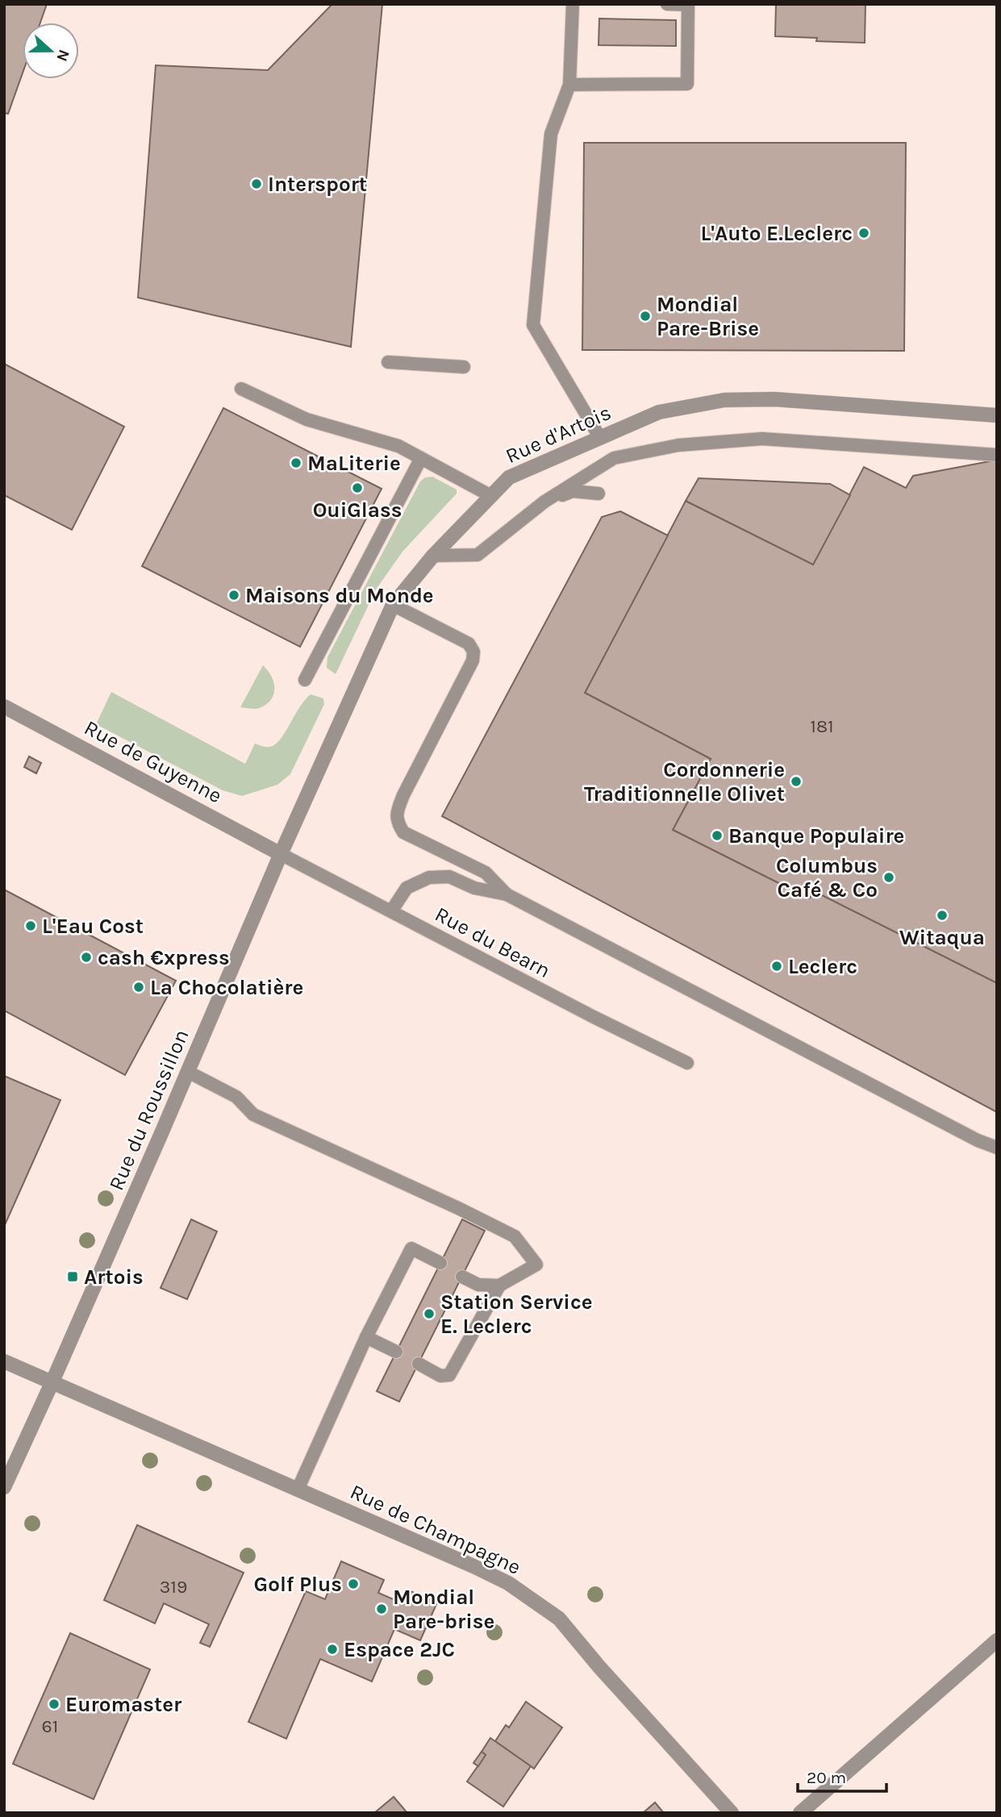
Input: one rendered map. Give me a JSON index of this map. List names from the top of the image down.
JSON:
{
  "streets": {
    "street": [
      "Rue d'Artois",
      "Rue de Guyenne",
      "Rue du Roussillon",
      "Rue de Champagne"
    ],
    "lane": ["Rue du Bearn"]
  },
  "crossings": [
    ["Rue d'Artois", "Rue de Guyenne"],
    ["Rue d'Artois", "Rue du Bearn"],
    ["Rue d'Artois", "Rue du Roussillon"],
    ["Rue de Guyenne", "Rue du Bearn"],
    ["Rue de Guyenne", "Rue du Roussillon"],
    ["Rue du Bearn", "Rue du Roussillon"],
    ["Rue du Roussillon", "Rue de Champagne"]
  ],
  "places": {
    "other": [
      "Intersport",
      "L'Auto E.Leclerc",
      "Mondial Pare-Brise",
      "MaLiterie",
      "OuiGlass",
      "Maisons du Monde",
      "Cordonnerie Traditionnelle Olivet",
      "Banque Populaire",
      "Columbus Café & Co",
      "Witaqua",
      "L'Eau Cost",
      "cash €xpress",
      "Leclerc",
      "La Chocolatière",
      "Station Service E. Leclerc",
      "Golf Plus",
      "Mondial Pare-brise",
      "Espace 2JC",
      "Euromaster"
    ],
    "transit": ["Artois"]
  },
  "house_numbers": ["181", "319", "61"],
  "scale_bar": "20 m",
  "north": "right"
}
